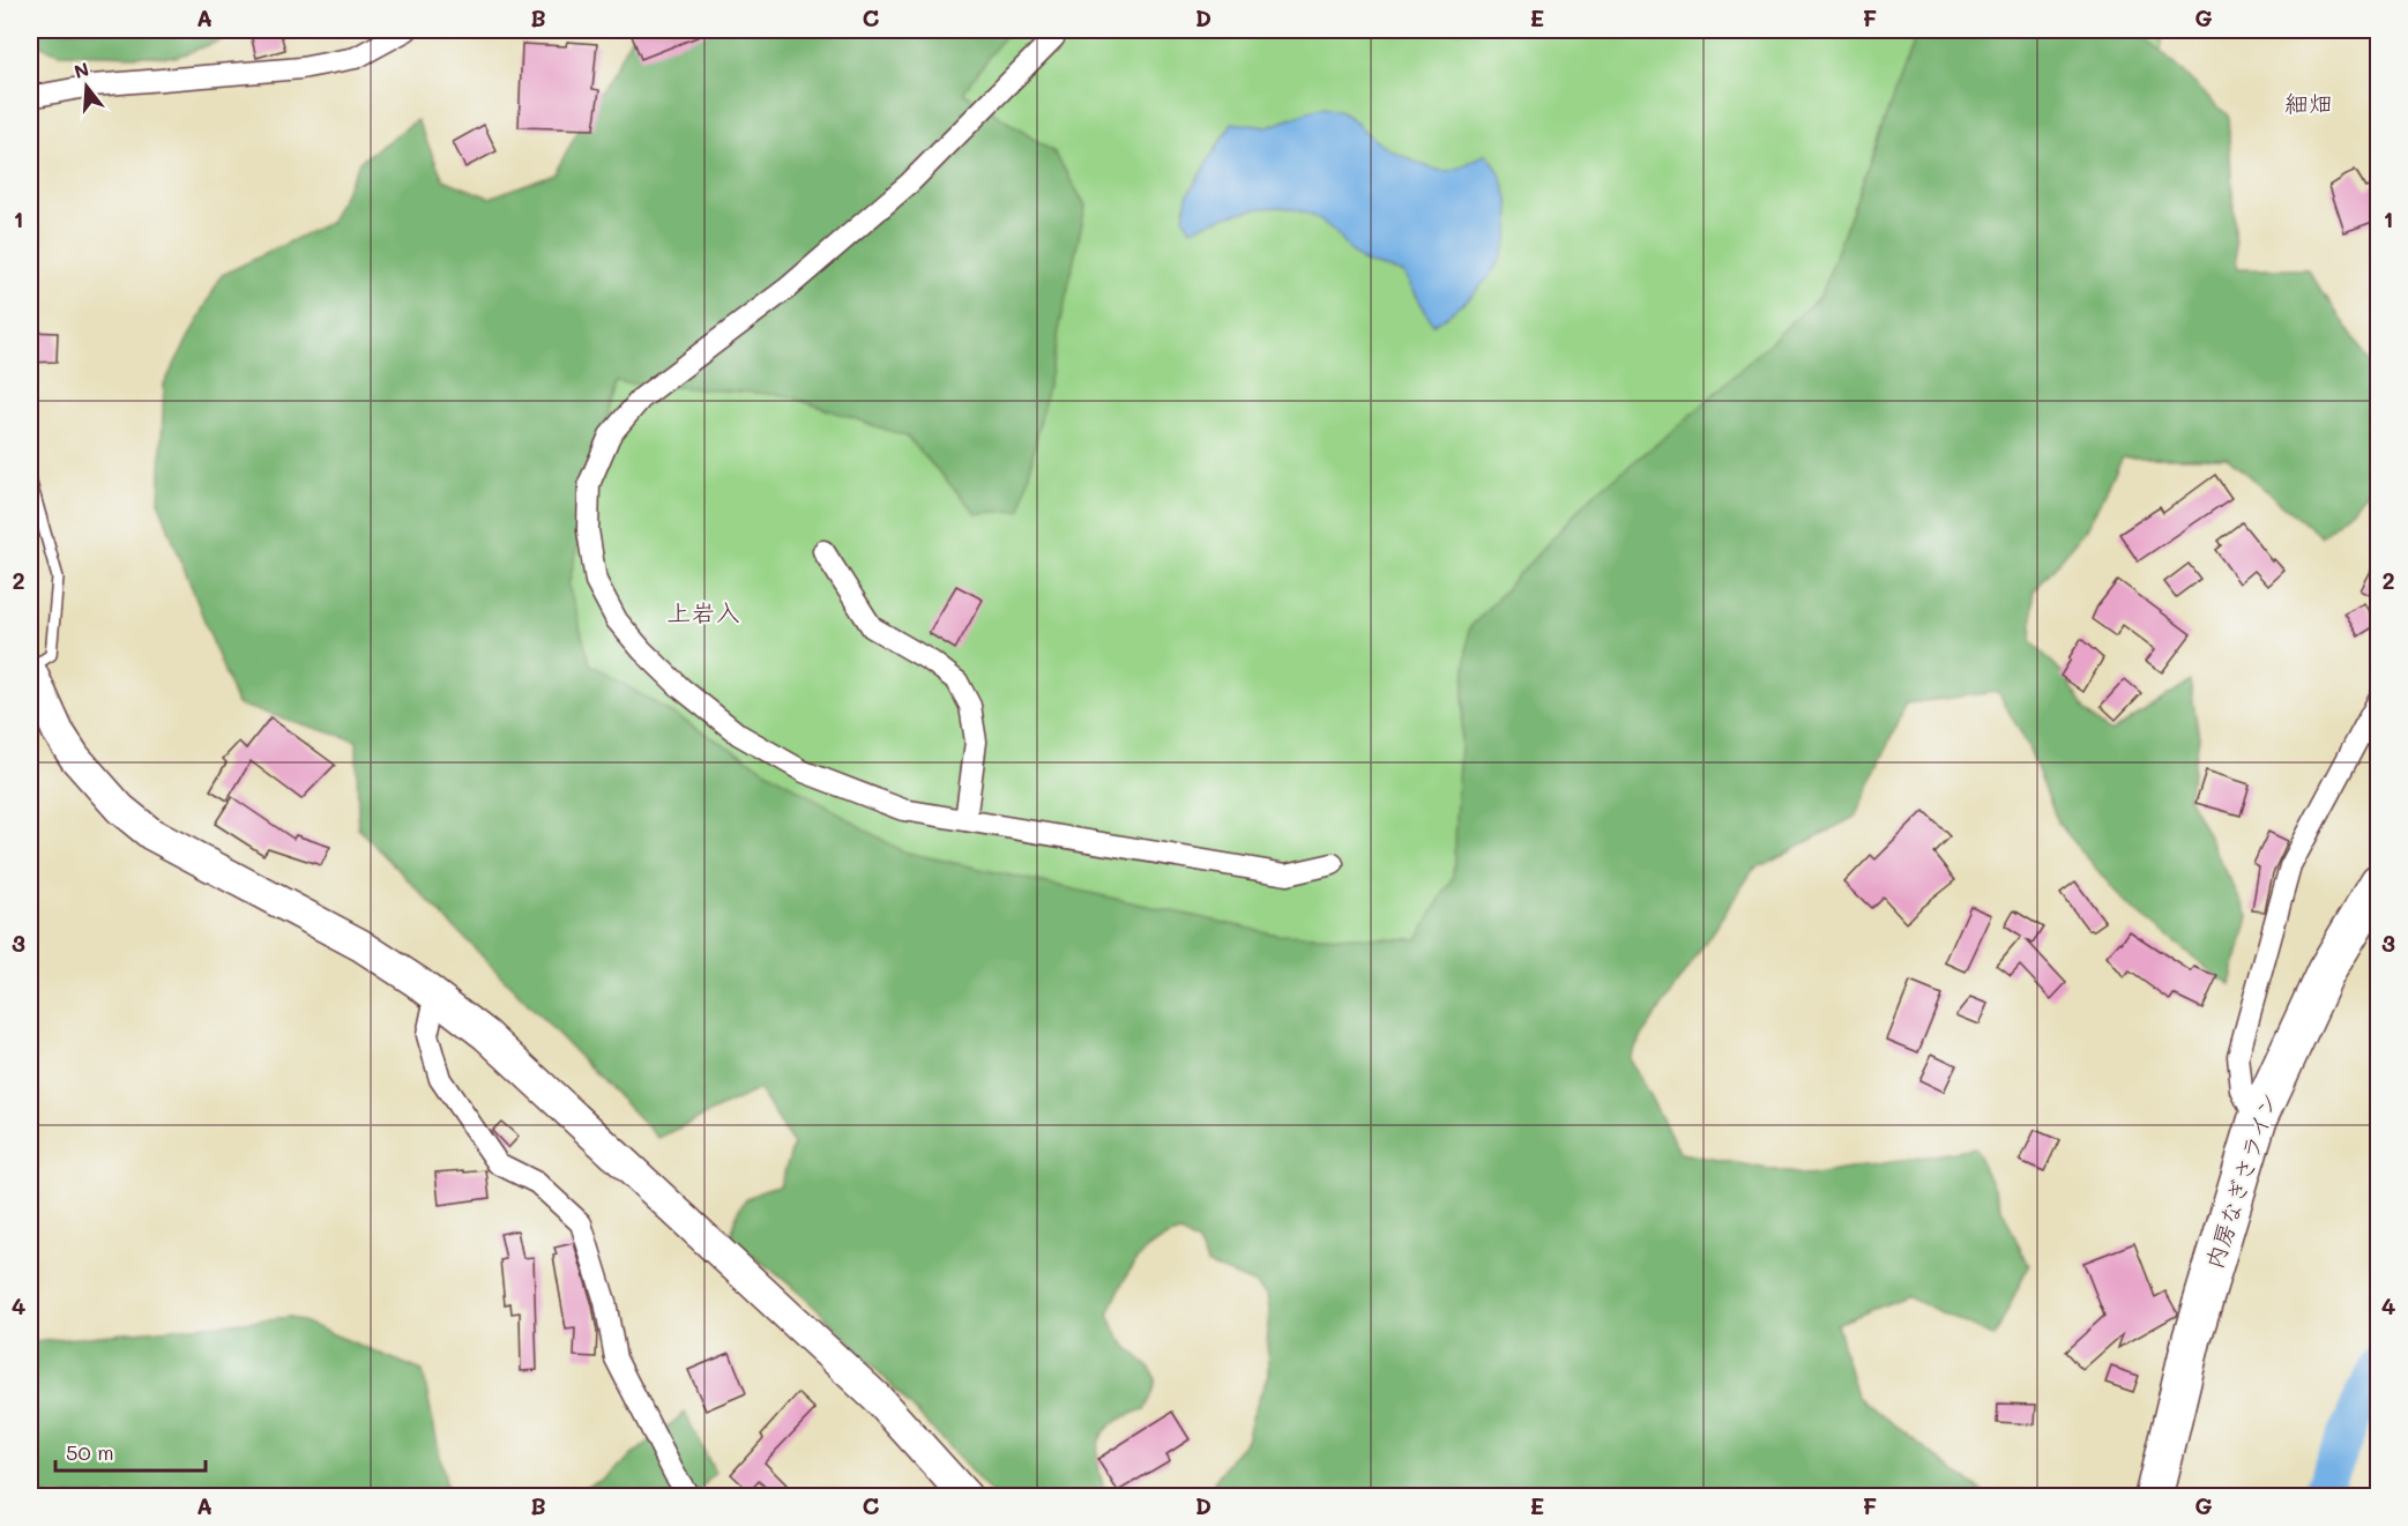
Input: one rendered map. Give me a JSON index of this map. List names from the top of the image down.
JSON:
{
  "streets": {
    "highway": ["内房なぎさライン"]
  },
  "districts": ["細畑", "上岩入"],
  "scale_bar": "50 m",
  "north": "top",
  "grid": {
    "columns": [
      "A",
      "B",
      "C",
      "D",
      "E",
      "F",
      "G"
    ],
    "rows": [
      "1",
      "2",
      "3",
      "4"
    ]
  }
}
